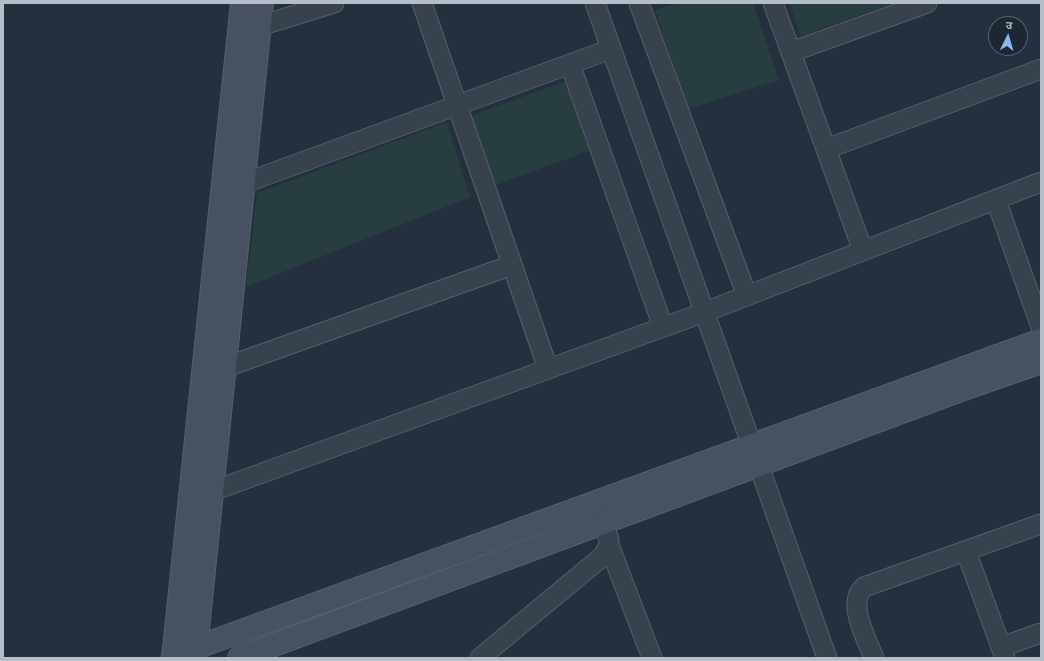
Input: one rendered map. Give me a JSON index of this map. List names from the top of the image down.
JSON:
{
  "north": "top"
}
